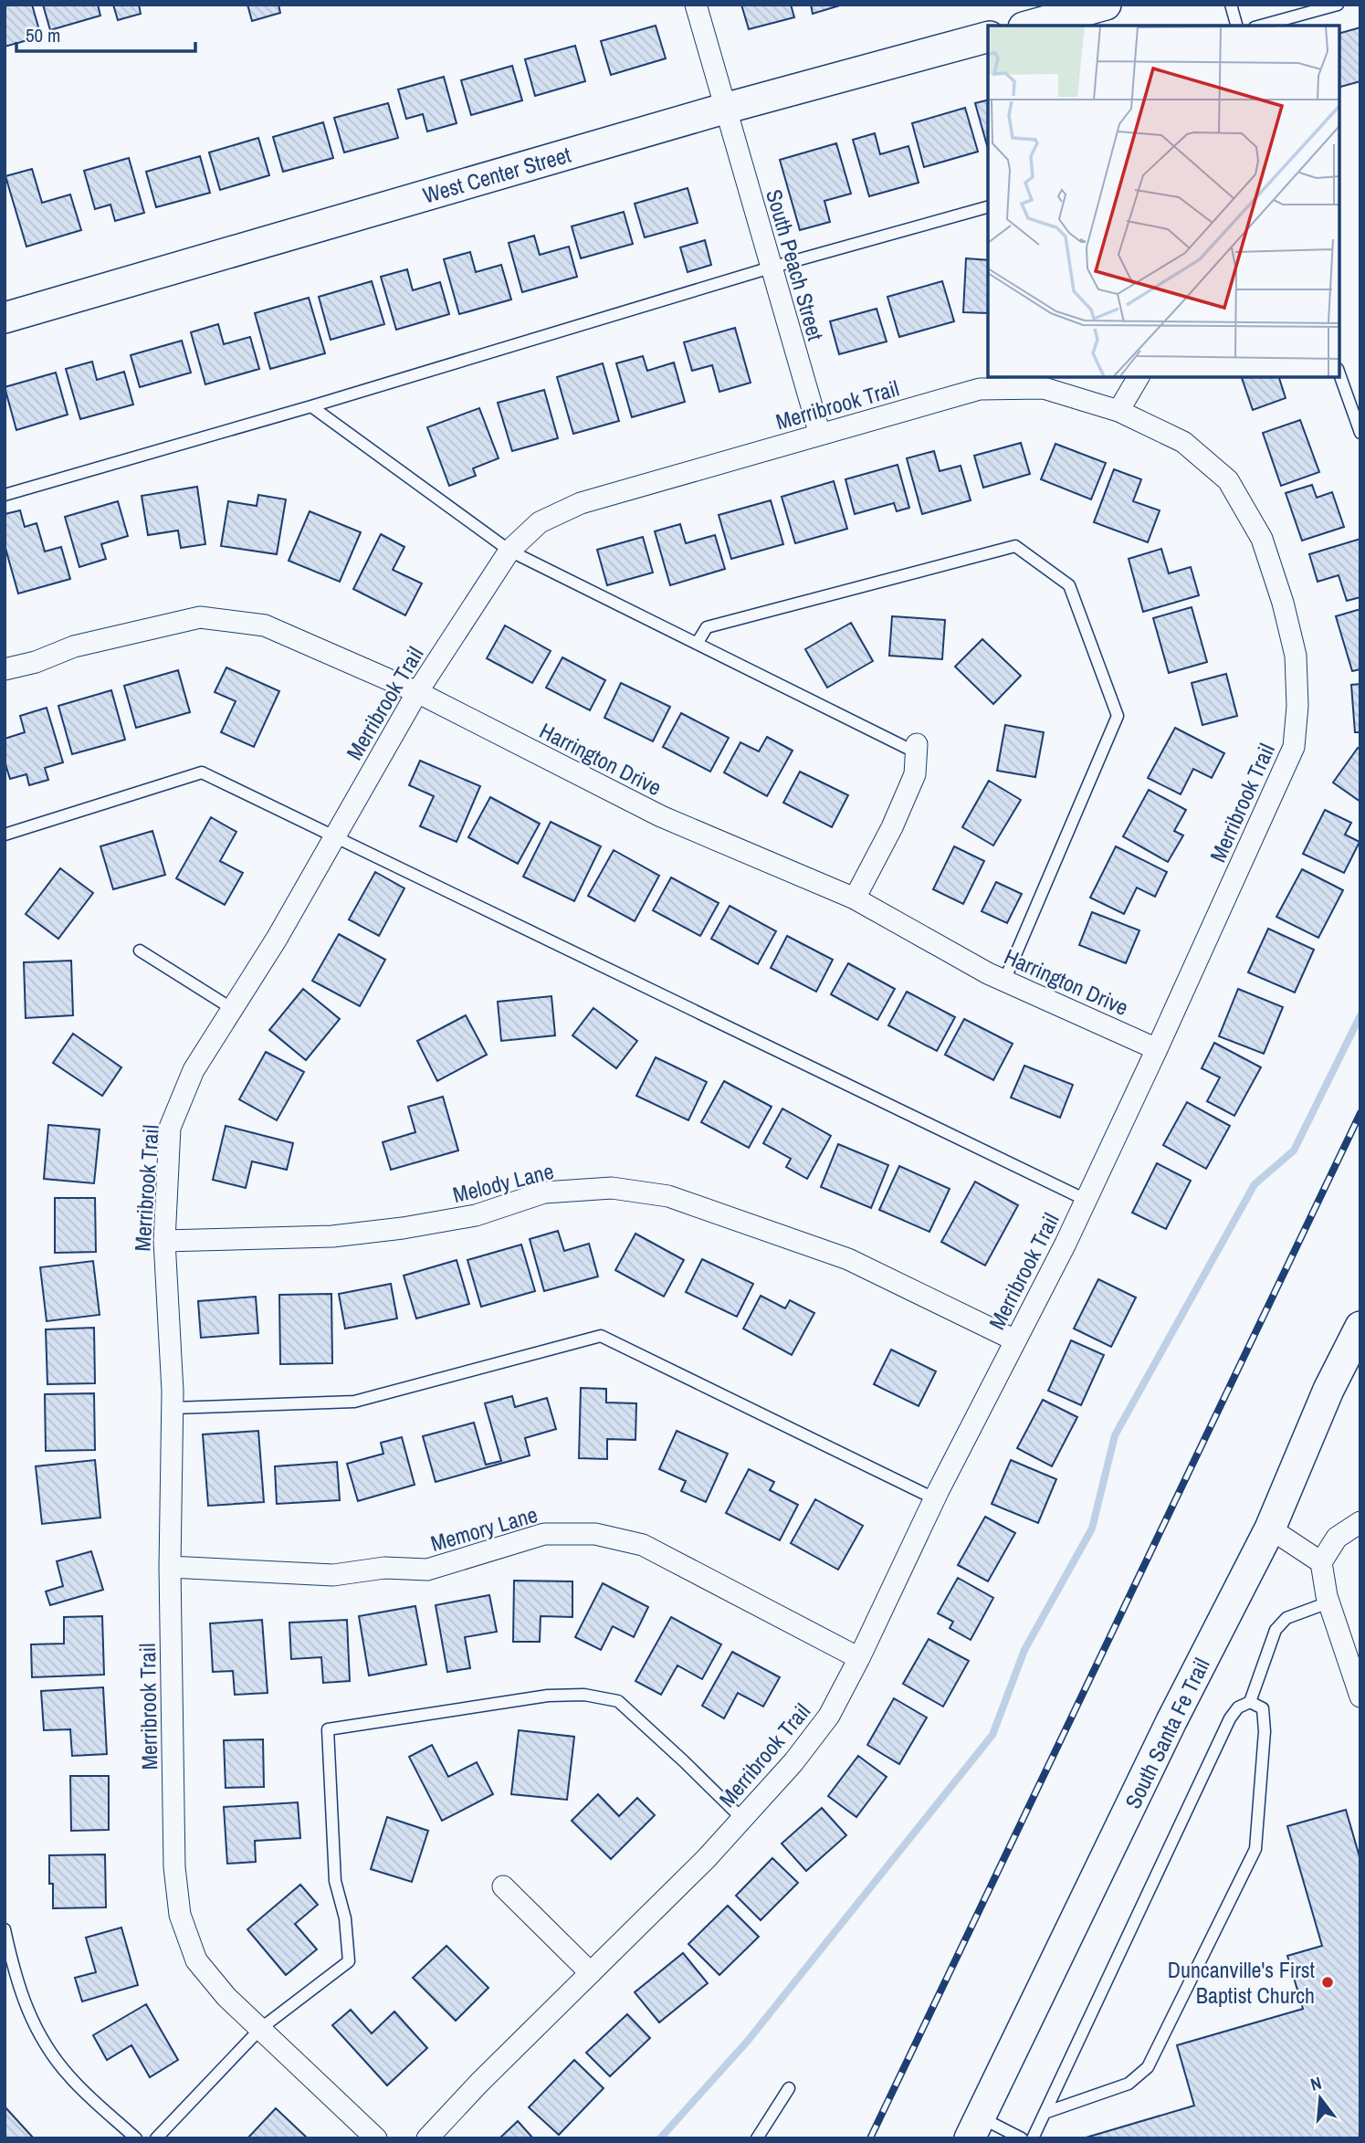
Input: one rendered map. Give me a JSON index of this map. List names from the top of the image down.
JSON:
{
  "streets": {
    "street": [
      "West Center Street",
      "South Peach Street",
      "Merribrook Trail",
      "Harrington Drive",
      "Melody Lane",
      "Memory Lane",
      "South Santa Fe Trail"
    ]
  },
  "crossings": [
    ["West Center Street", "South Peach Street"],
    ["South Peach Street", "Merribrook Trail"],
    ["Merribrook Trail", "Harrington Drive"],
    ["Merribrook Trail", "Melody Lane"],
    ["Merribrook Trail", "Memory Lane"]
  ],
  "places": ["Duncanville's First Baptist Church"],
  "scale_bar": "50 m",
  "north": "top"
}
